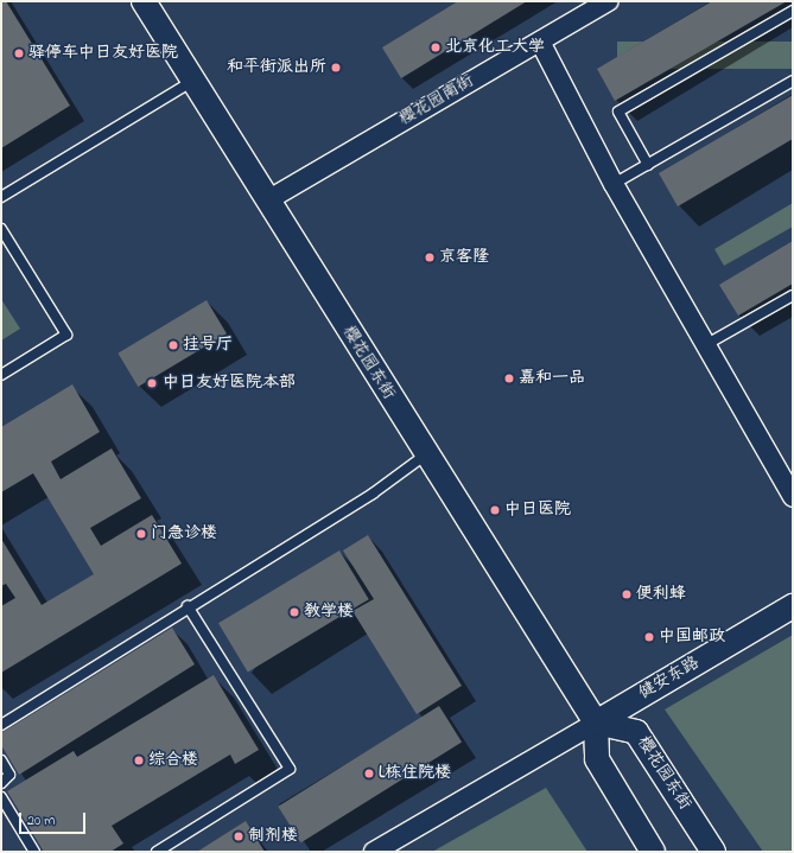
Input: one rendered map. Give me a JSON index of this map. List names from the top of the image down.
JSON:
{
  "streets": {
    "street": ["樱花园南街", "樱花园东街", "健安东路"]
  },
  "crossings": [
    ["樱花园南街", "樱花园东街"],
    ["樱花园东街", "健安东路"]
  ],
  "places": [
    "北京化工大学",
    "驿停车中日友好医院",
    "和平街派出所",
    "京客隆",
    "挂号厅",
    "嘉和一品",
    "中日友好医院本部",
    "中日医院",
    "门急诊楼",
    "便利蜂",
    "教学楼",
    "中国邮政",
    "综合楼",
    "L栋住院楼",
    "制剂楼"
  ],
  "scale_bar": "20 m"
}
